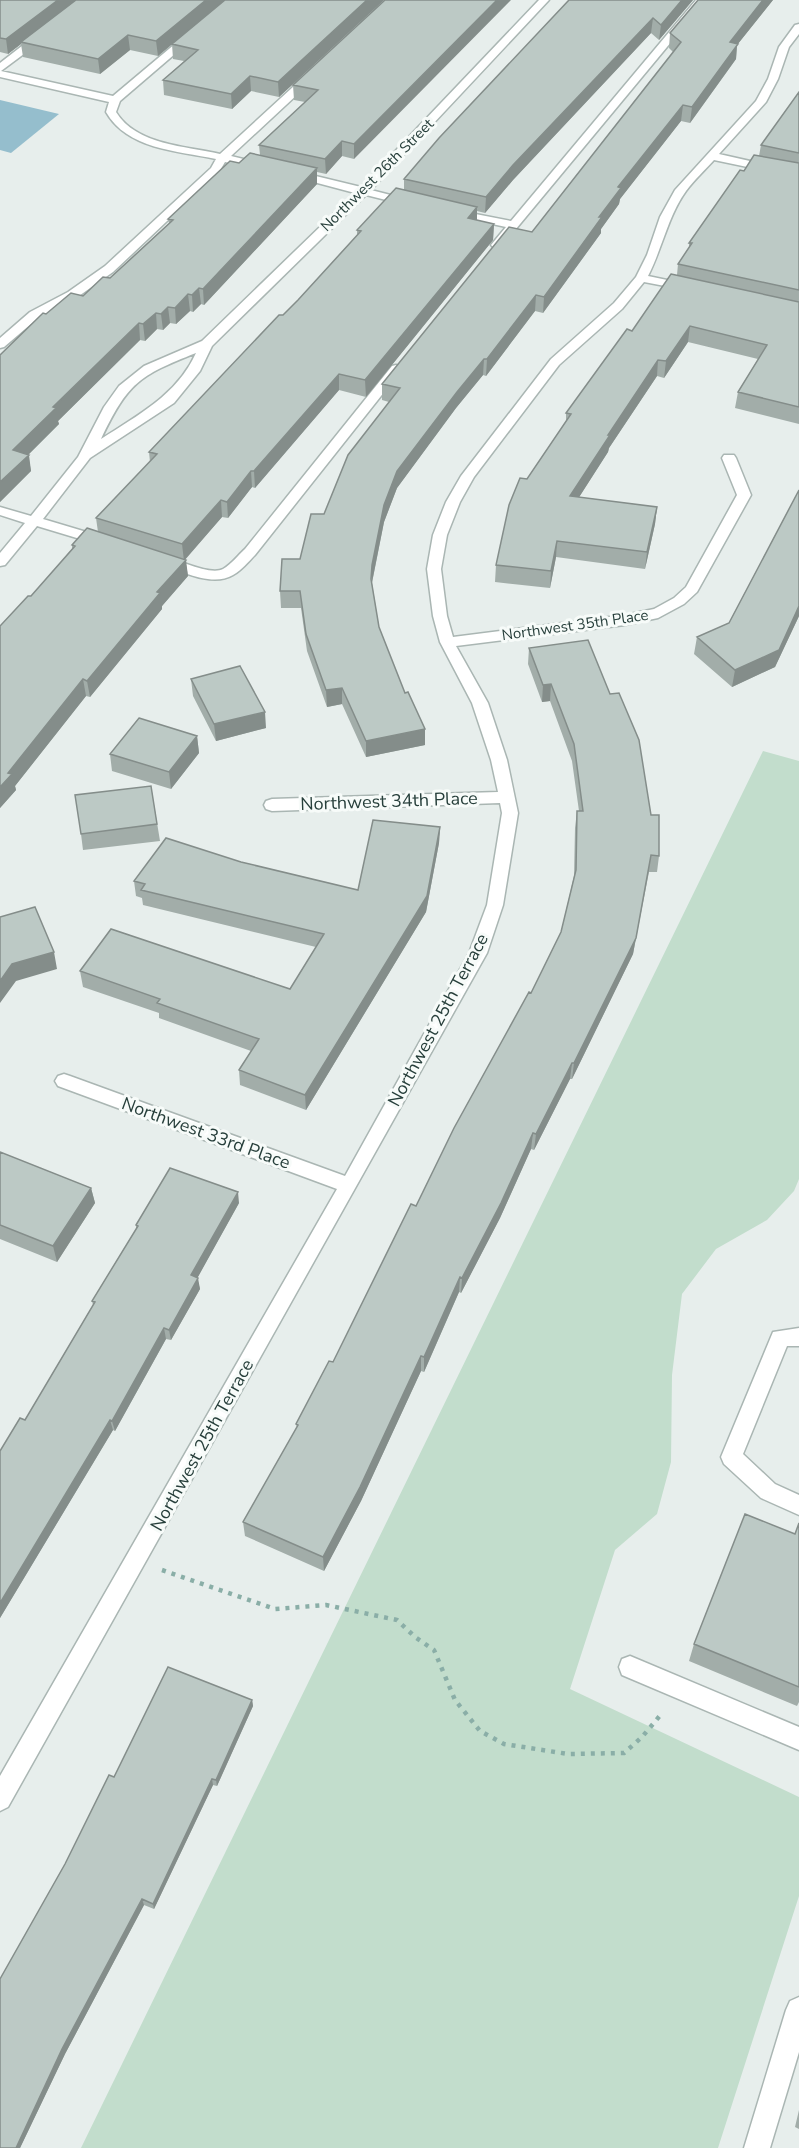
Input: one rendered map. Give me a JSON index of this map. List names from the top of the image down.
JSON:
{
  "streets": {
    "street": [
      "Northwest 26th Street",
      "Northwest 35th Place",
      "Northwest 34th Place",
      "Northwest 25th Terrace",
      "Northwest 33rd Place"
    ]
  },
  "crossings": [
    ["Northwest 35th Place", "Northwest 25th Terrace"],
    ["Northwest 34th Place", "Northwest 25th Terrace"],
    ["Northwest 25th Terrace", "Northwest 33rd Place"]
  ]
}
